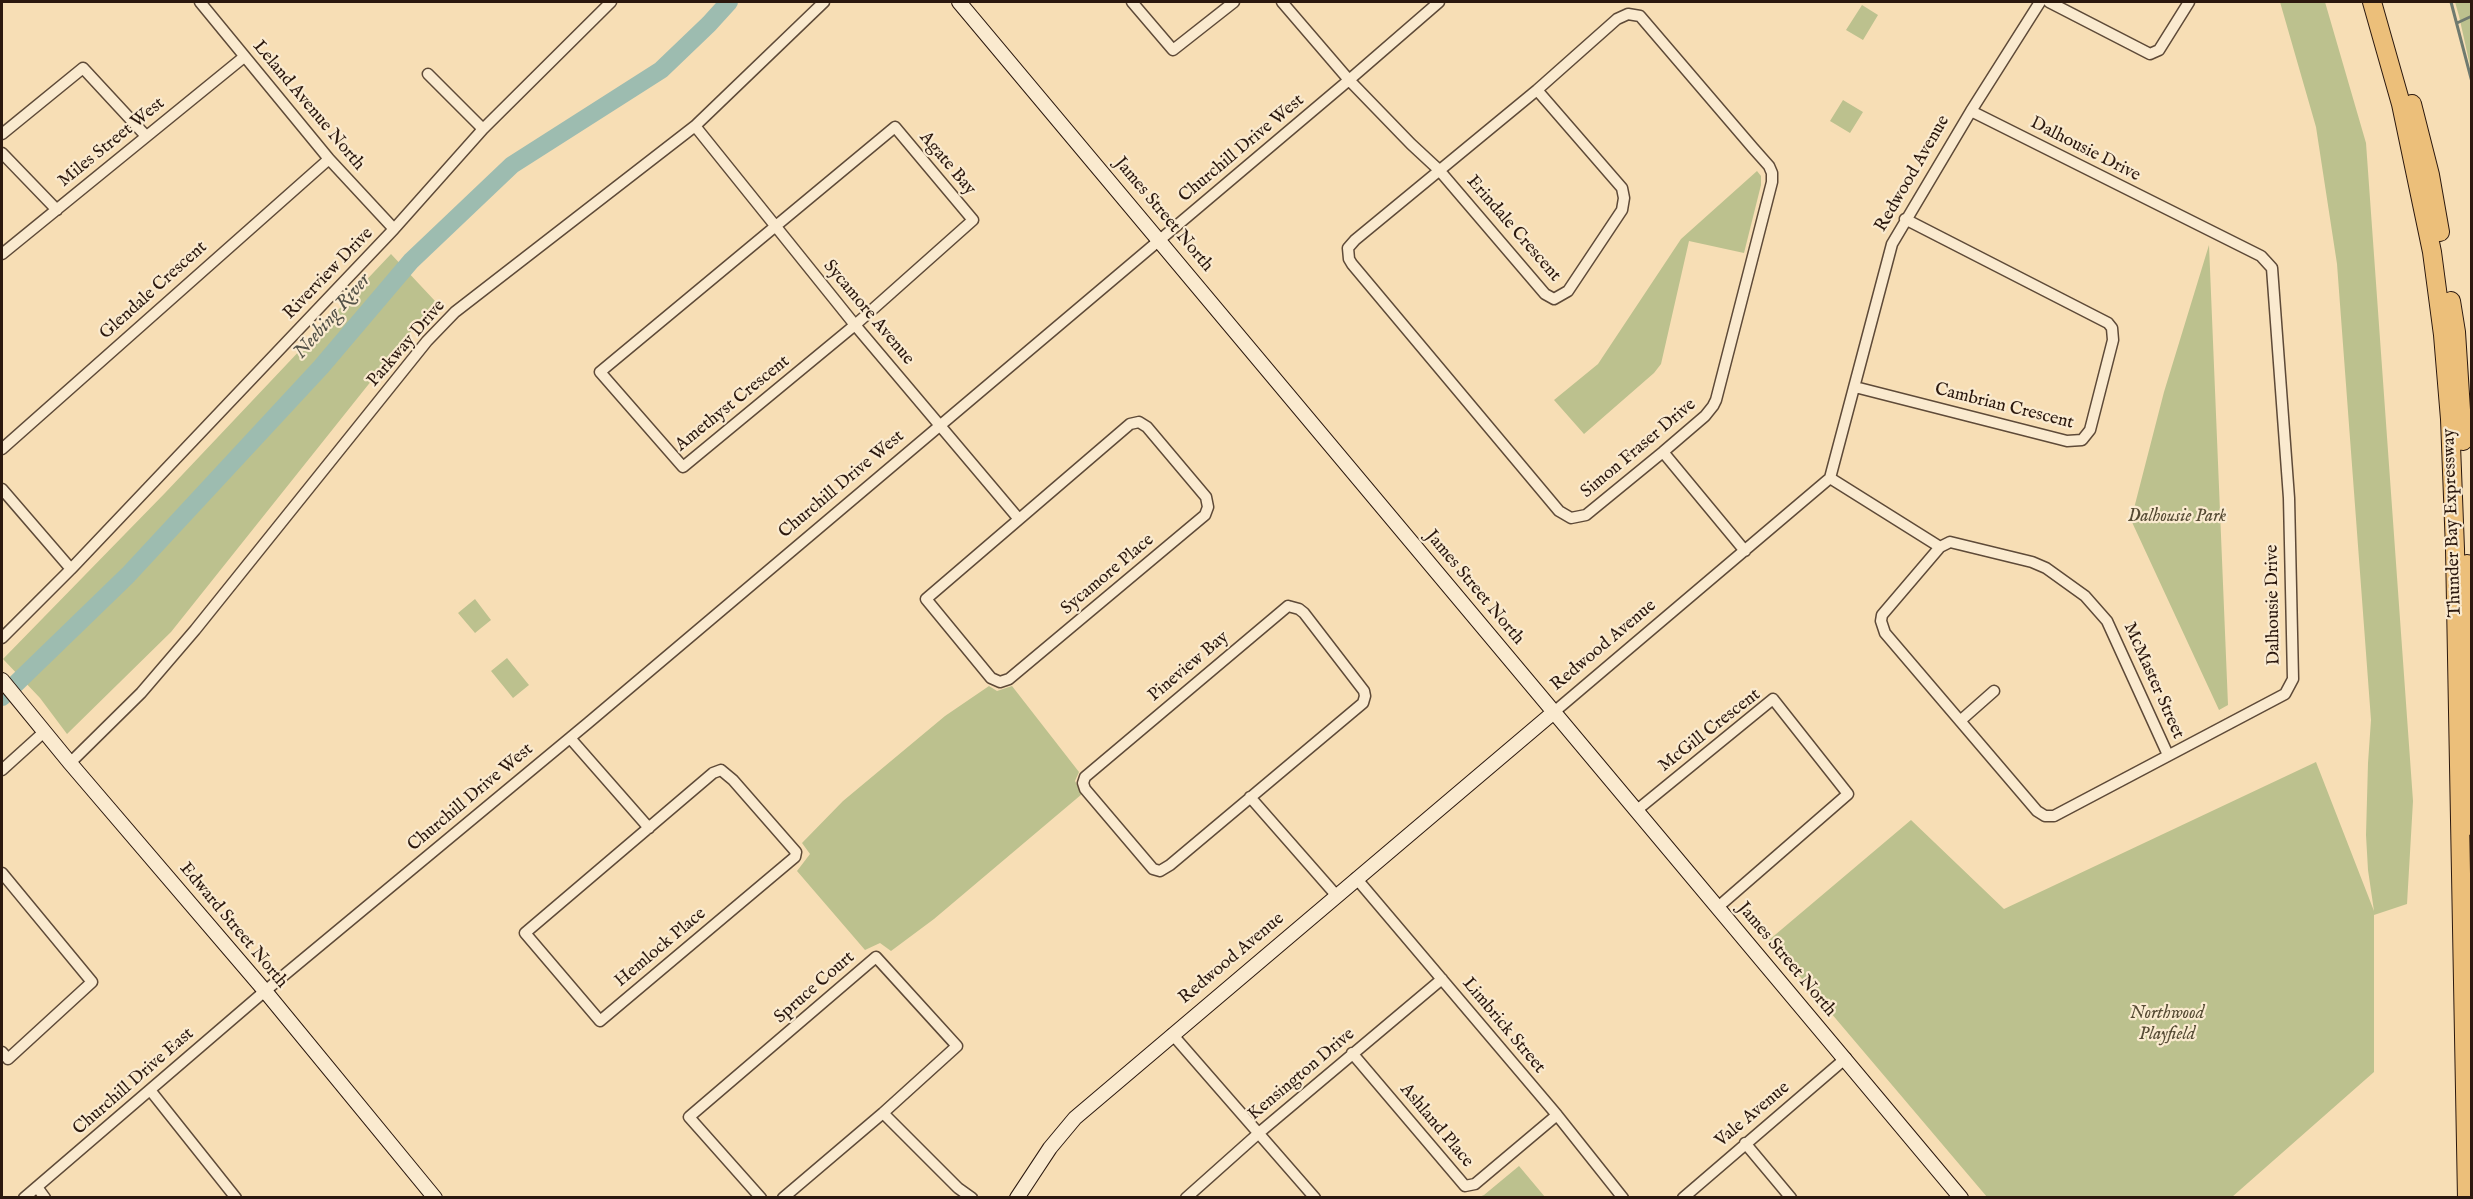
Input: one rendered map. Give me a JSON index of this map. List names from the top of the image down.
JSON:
{
  "streets": {
    "highway": ["Thunder Bay Expressway"],
    "street": [
      "Leland Avenue North",
      "Miles Street West",
      "Churchill Drive West",
      "Dalhousie Drive",
      "Agate Bay",
      "Redwood Avenue",
      "James Street North",
      "Erindale Crescent",
      "Riverview Drive",
      "Glendale Crescent",
      "Sycamore Avenue",
      "Parkway Drive",
      "Amethyst Crescent",
      "Cambrian Crescent",
      "Simon Fraser Drive",
      "Sycamore Place",
      "Pineview Bay",
      "McMaster Street",
      "McGill Crescent",
      "Edward Street North",
      "Hemlock Place",
      "Spruce Court",
      "Limbrick Street",
      "Kensington Drive",
      "Churchill Drive East",
      "Vale Avenue",
      "Ashland Place"
    ]
  },
  "crossings": [
    ["Leland Avenue North", "Miles Street West"],
    ["Leland Avenue North", "Riverview Drive"],
    ["Leland Avenue North", "Glendale Crescent"],
    ["Churchill Drive West", "James Street North"],
    ["Churchill Drive West", "Sycamore Avenue"],
    ["Churchill Drive West", "Edward Street North"],
    ["Churchill Drive West", "Churchill Drive East"],
    ["Dalhousie Drive", "Redwood Avenue"],
    ["Dalhousie Drive", "McMaster Street"],
    ["Agate Bay", "Sycamore Avenue"],
    ["Agate Bay", "Amethyst Crescent"],
    ["Redwood Avenue", "James Street North"],
    ["Redwood Avenue", "Cambrian Crescent"],
    ["Redwood Avenue", "Limbrick Street"],
    ["James Street North", "McGill Crescent"],
    ["James Street North", "Vale Avenue"],
    ["Erindale Crescent", "Simon Fraser Drive"],
    ["Sycamore Avenue", "Parkway Drive"],
    ["Sycamore Avenue", "Amethyst Crescent"],
    ["Sycamore Avenue", "Sycamore Place"],
    ["Parkway Drive", "Edward Street North"],
    ["Edward Street North", "Churchill Drive East"],
    ["Limbrick Street", "Kensington Drive"],
    ["Limbrick Street", "Ashland Place"],
    ["Kensington Drive", "Ashland Place"]
  ],
  "water": ["Neebing River"],
  "parks": ["Dalhousie Park", "Northwood Playfield"]
}
